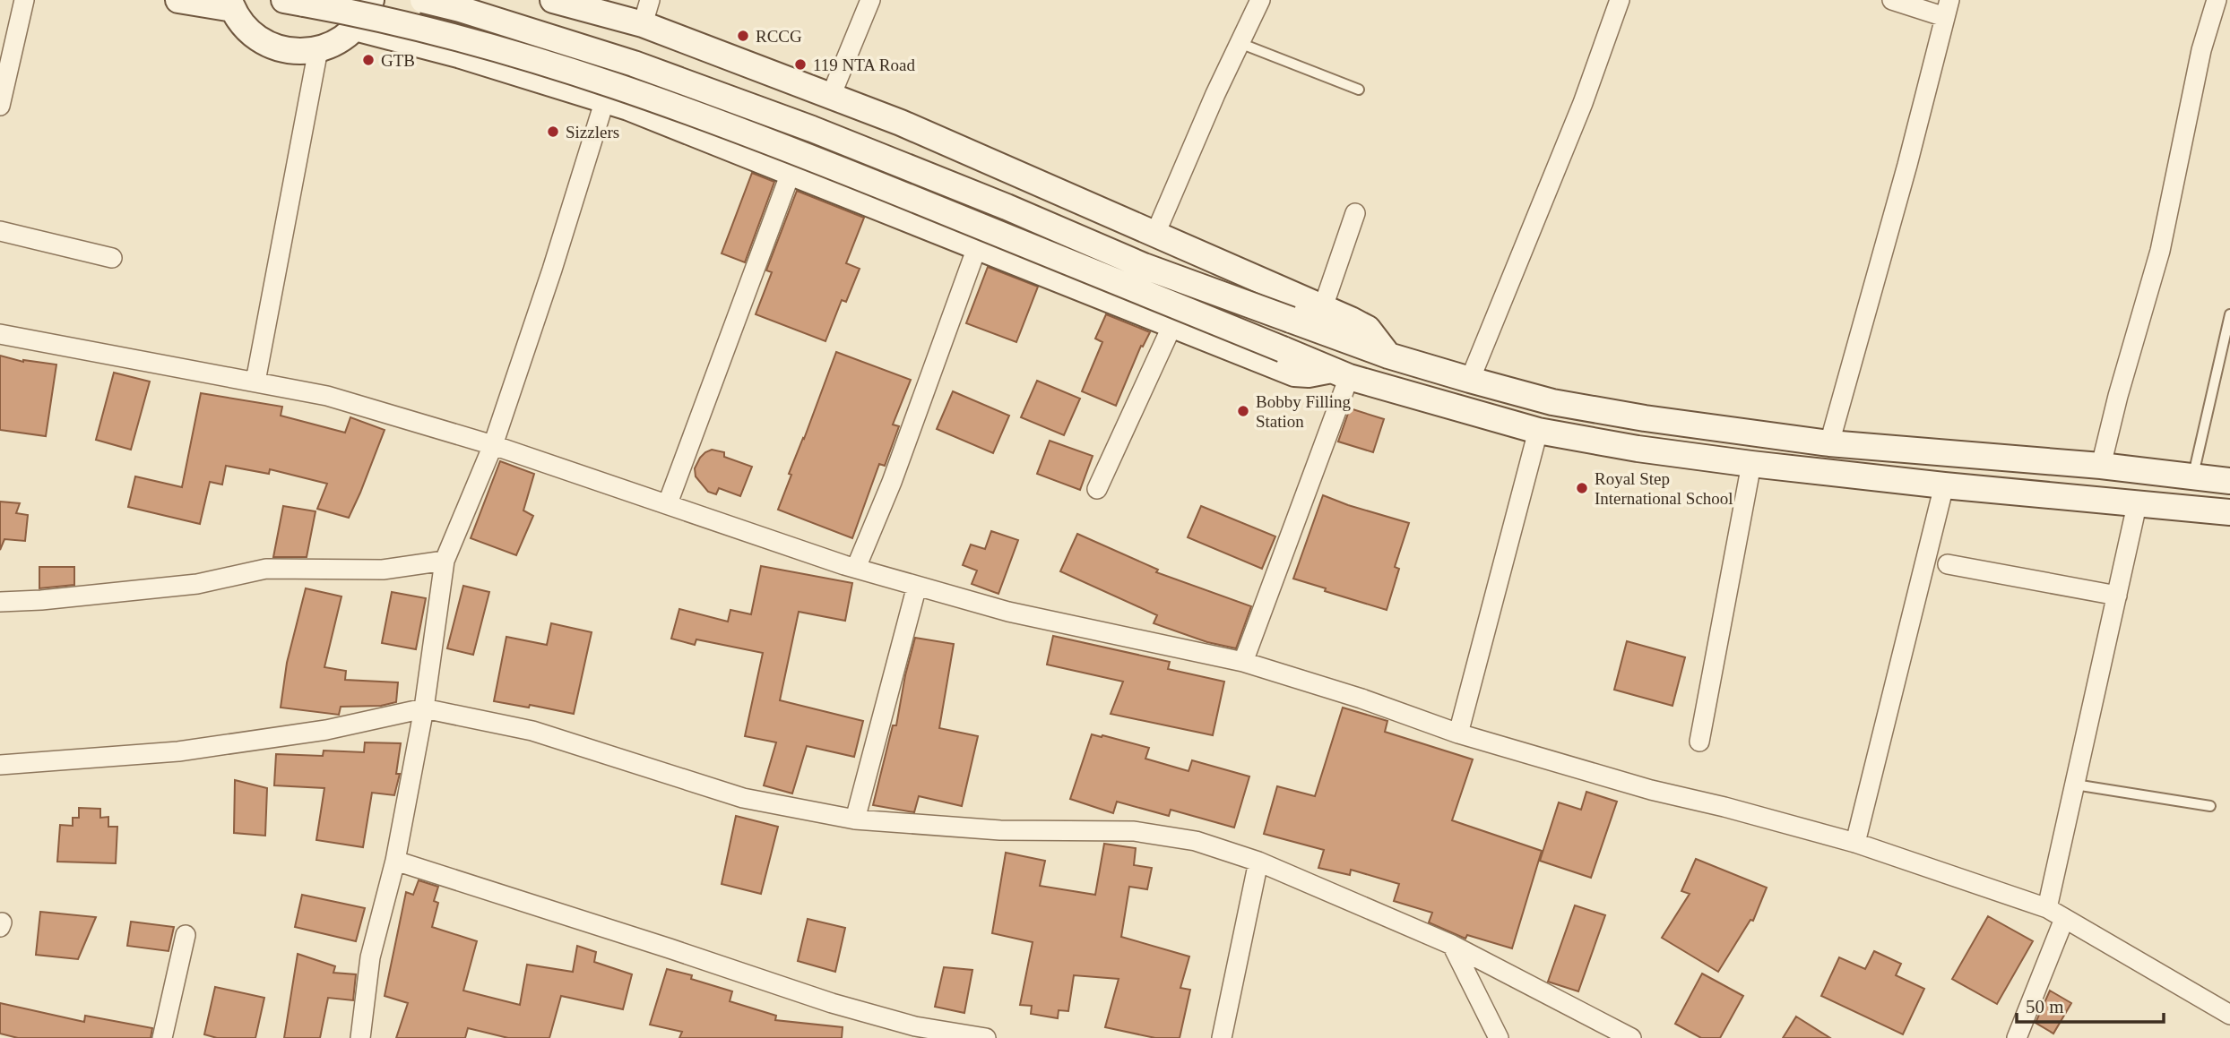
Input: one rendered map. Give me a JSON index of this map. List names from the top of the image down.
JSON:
{
  "places": [
    "RCCG",
    "GTB",
    "119 NTA Road",
    "Sizzlers",
    "Bobby Filling Station",
    "Royal Step International School"
  ],
  "scale_bar": "50 m"
}
